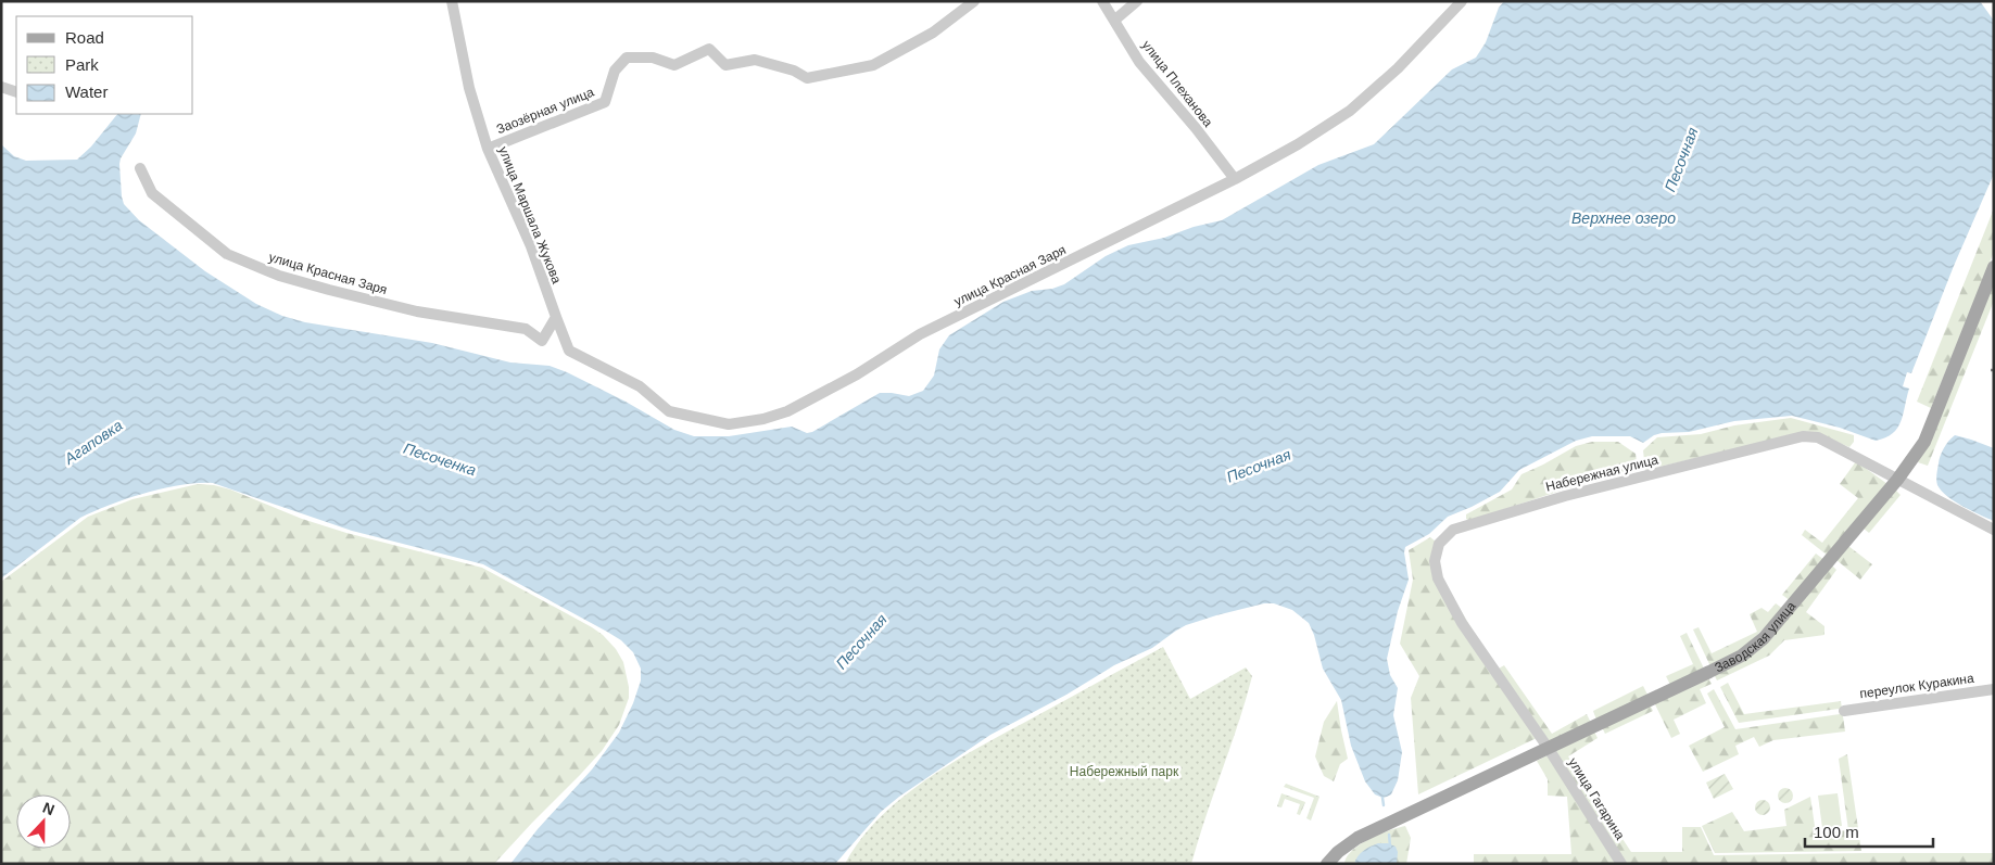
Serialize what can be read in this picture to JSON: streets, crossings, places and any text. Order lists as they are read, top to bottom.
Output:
{
  "streets": {
    "main road": ["Заводская улица"],
    "street": [
      "улица Плеханова",
      "Заозёрная улица",
      "улица Маршала Жукова",
      "улица Красная Заря",
      "Набережная улица",
      "переулок Куракина",
      "улица Гагарина"
    ]
  },
  "crossings": [
    ["улица Плеханова", "улица Красная Заря"],
    ["Заозёрная улица", "улица Маршала Жукова"],
    ["улица Маршала Жукова", "улица Красная Заря"],
    ["Набережная улица", "Заводская улица"],
    ["Набережная улица", "улица Гагарина"],
    ["Заводская улица", "улица Гагарина"]
  ],
  "water": [
    "Песочная",
    "Верхнее озеро",
    "Агаповка",
    "Песоченка"
  ],
  "parks": ["Набережный парк"],
  "legend": ["Road", "Park", "Water"],
  "scale_bar": "100 m",
  "north": "top"
}
